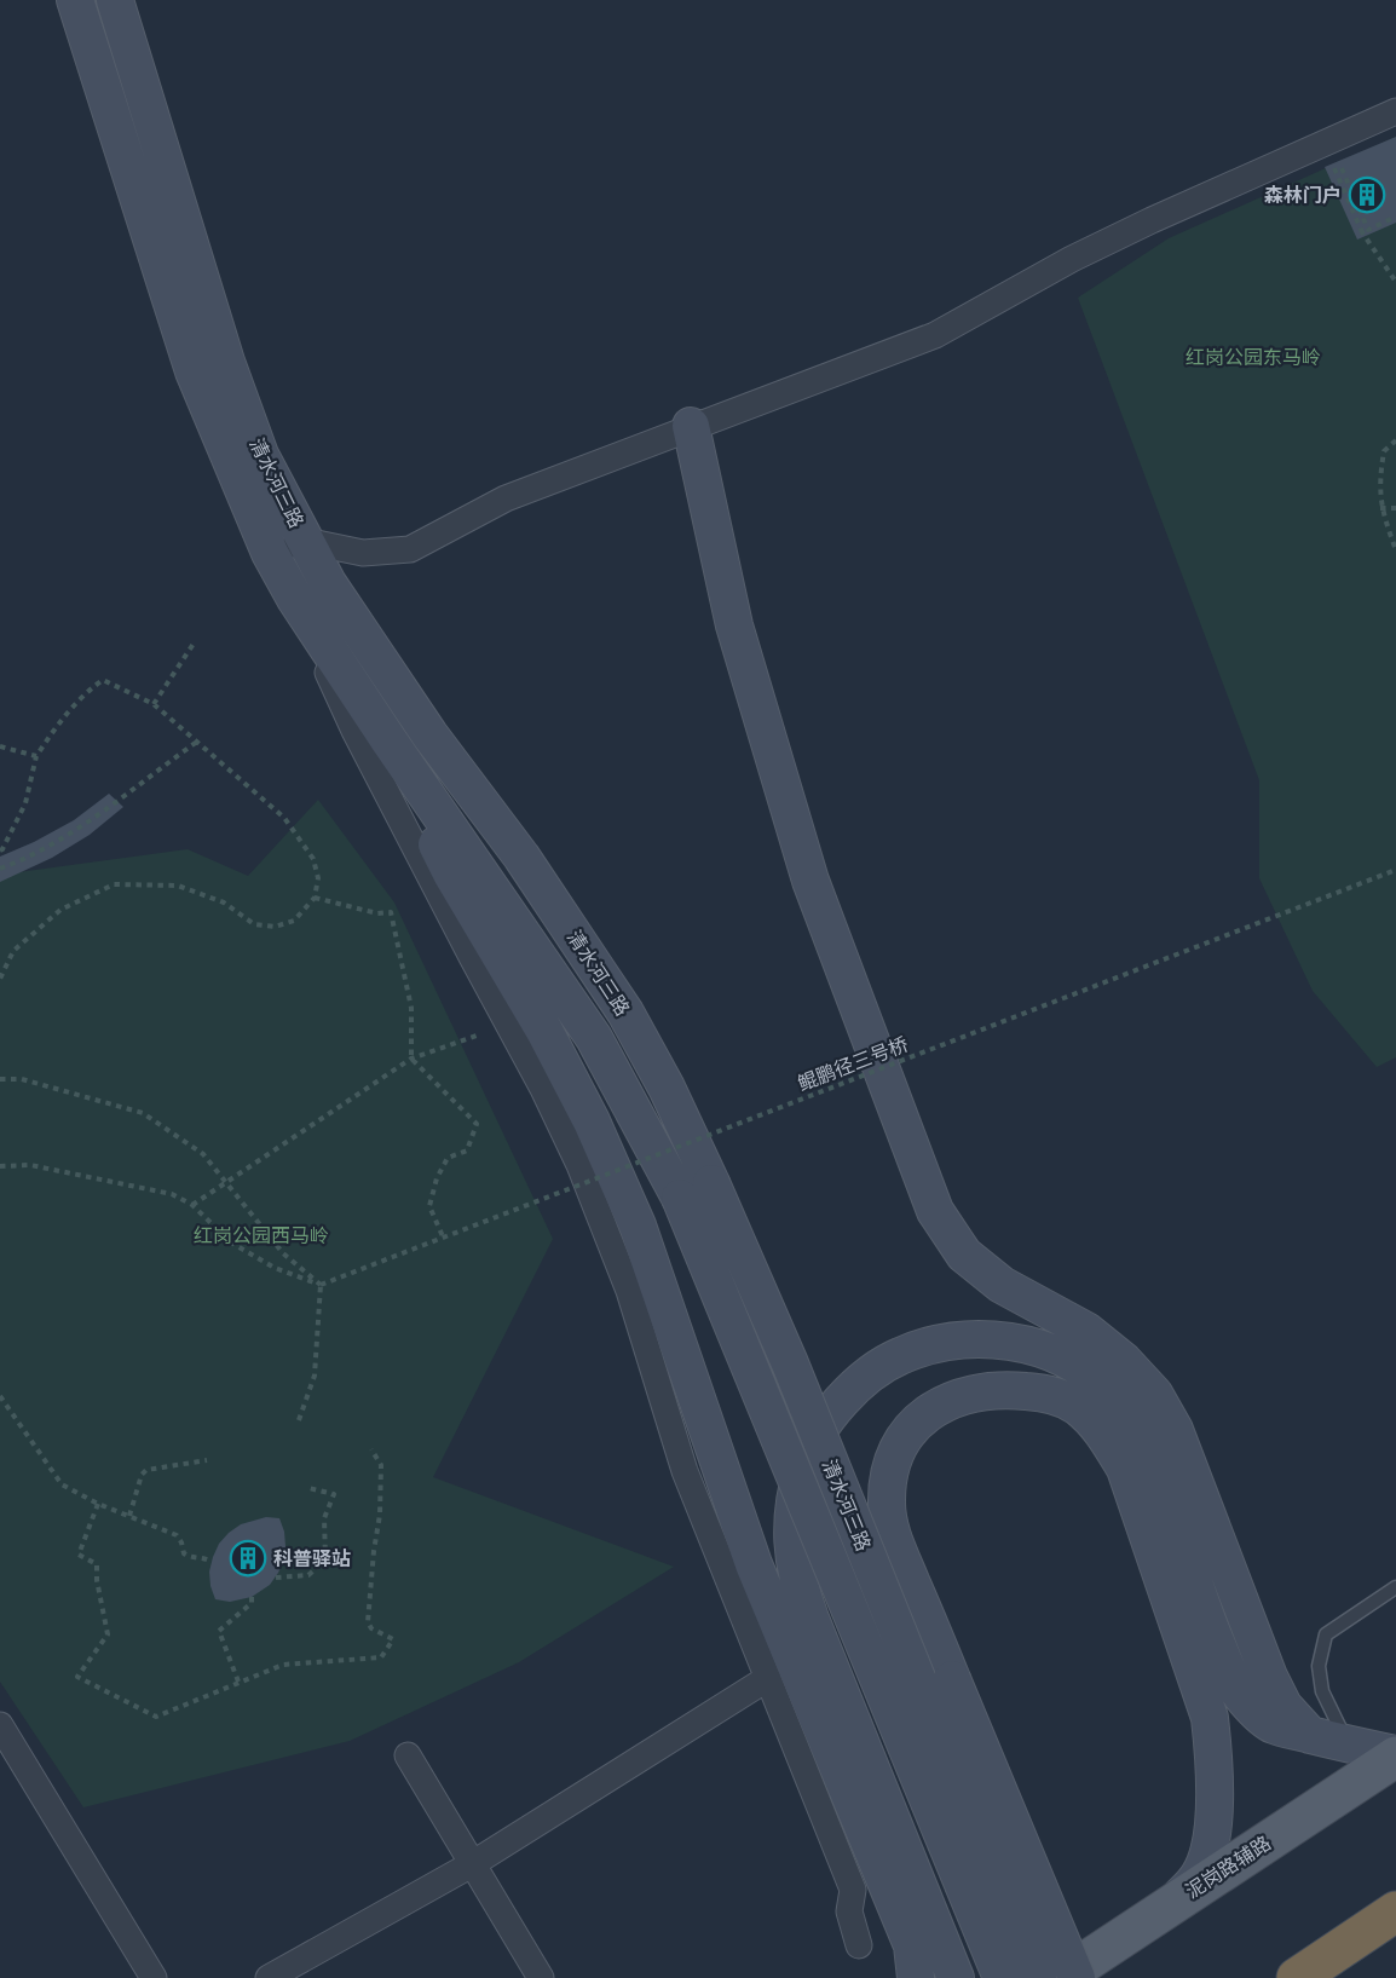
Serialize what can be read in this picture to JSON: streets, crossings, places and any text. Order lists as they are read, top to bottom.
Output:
{
  "streets": {
    "main road": ["泥岗路辅路"],
    "street": ["清水河三路"],
    "path": ["鲲鹏径三号桥"]
  },
  "parks": ["红岗公园东马岭", "红岗公园西马岭"],
  "places": {
    "building": ["森林门户", "科普驿站"]
  }
}
